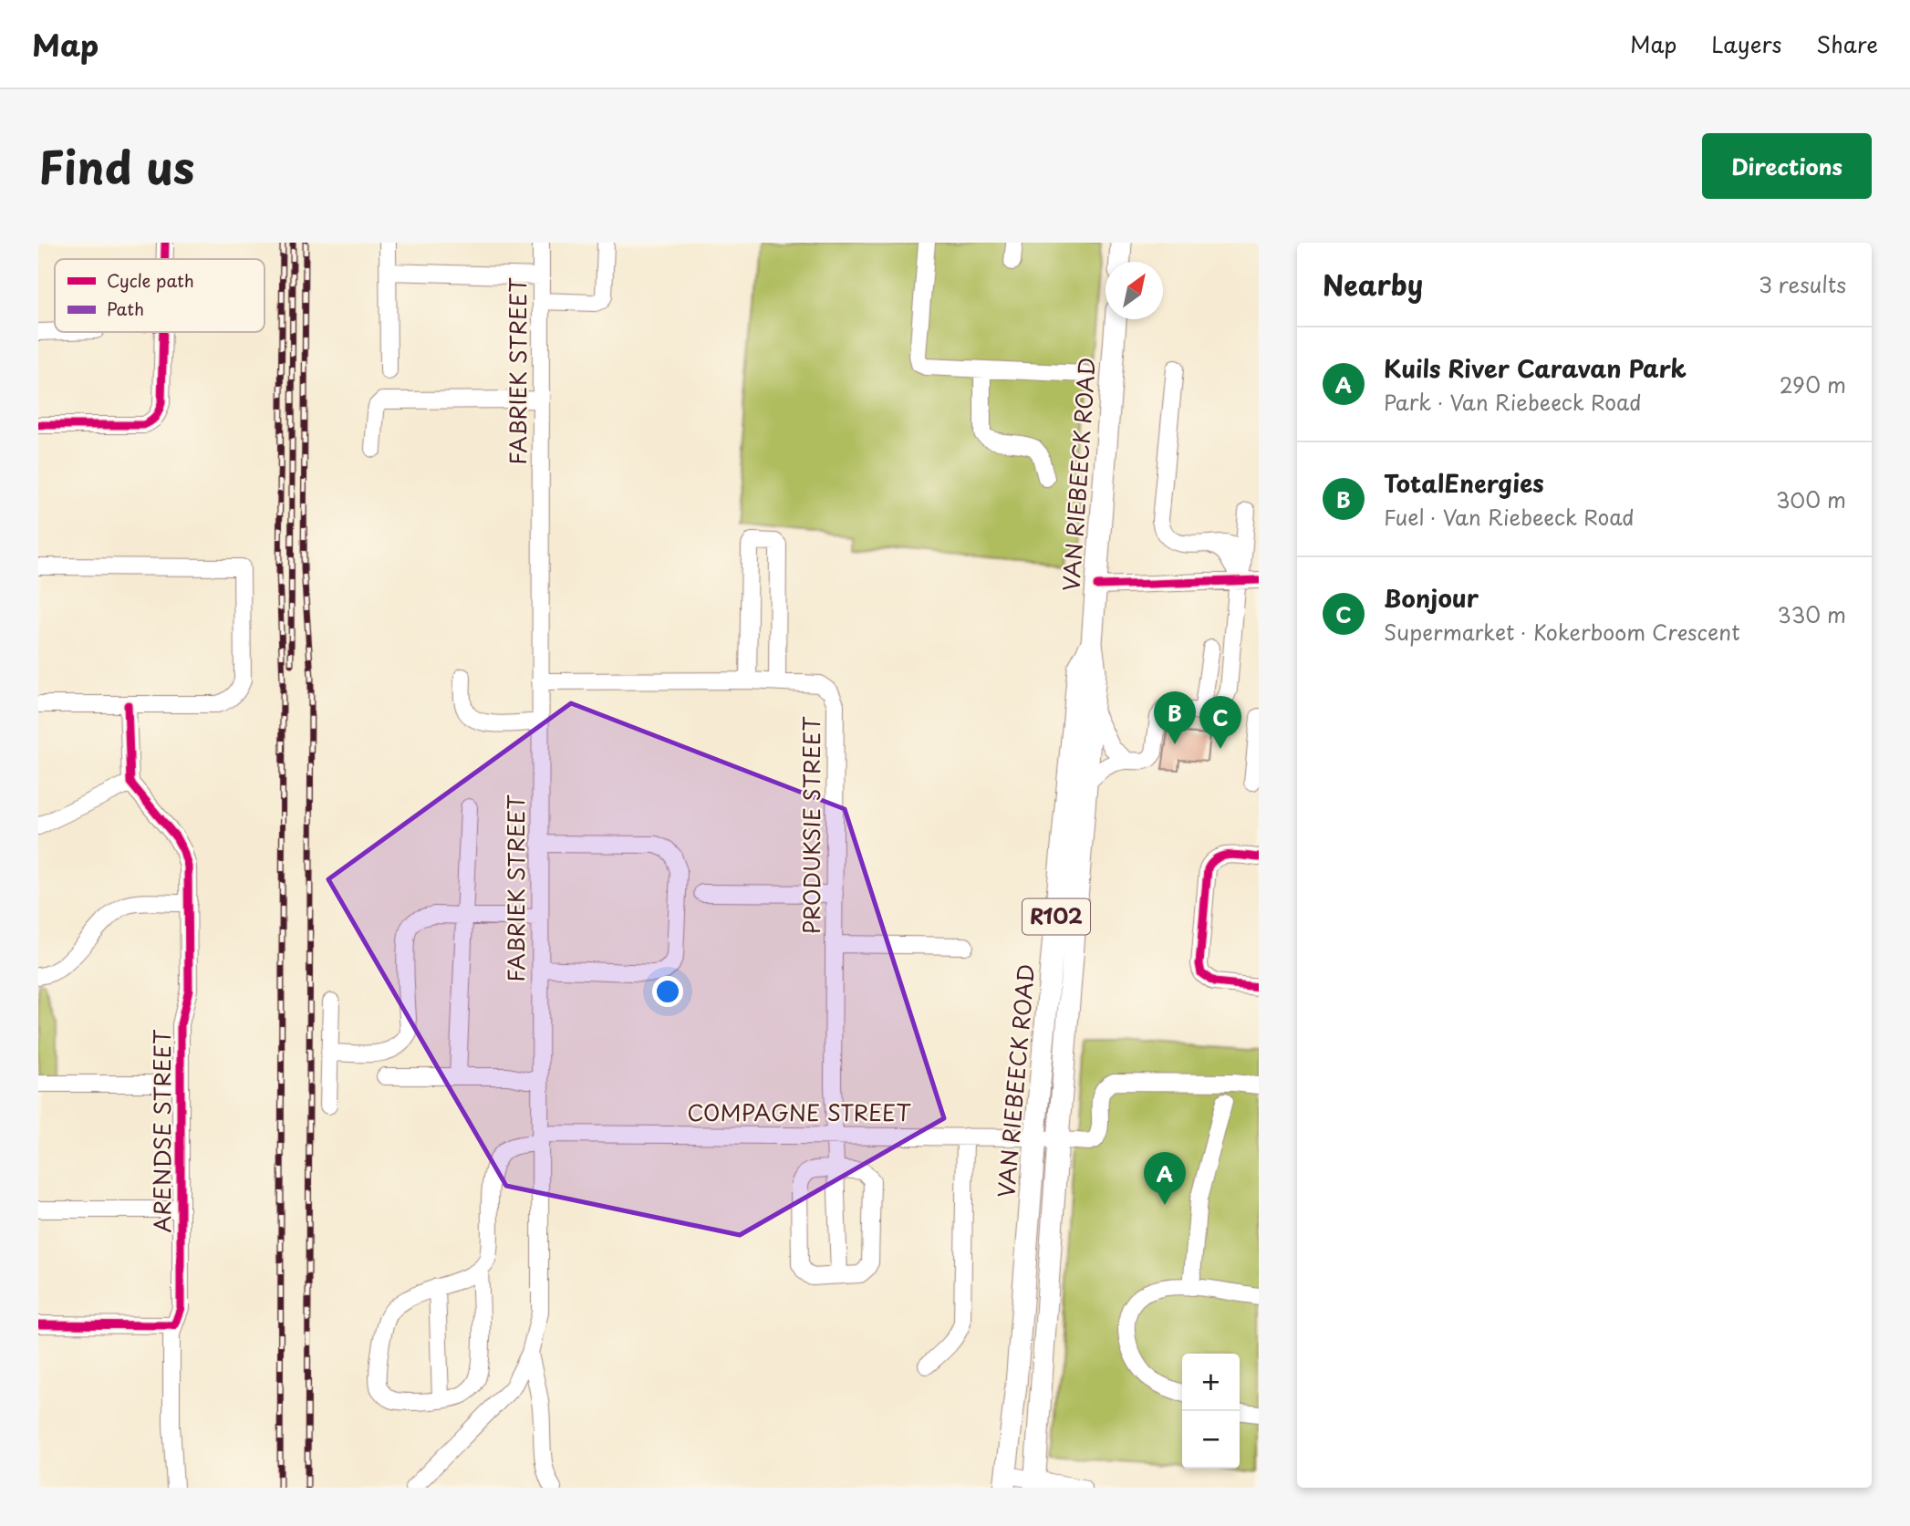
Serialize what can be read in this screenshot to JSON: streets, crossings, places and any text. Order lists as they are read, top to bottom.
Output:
{
  "streets": {
    "main road": ["VAN RIEBEECK ROAD", "R102"],
    "street": [
      "FABRIEK STREET",
      "PRODUKSIE STREET",
      "COMPAGNE STREET",
      "ARENDSE STREET"
    ]
  },
  "crossings": [
    ["FABRIEK STREET", "PRODUKSIE STREET"],
    ["FABRIEK STREET", "COMPAGNE STREET"],
    ["VAN RIEBEECK ROAD", "COMPAGNE STREET"],
    ["PRODUKSIE STREET", "COMPAGNE STREET"]
  ],
  "legend": ["Cycle path", "Path"],
  "north": "top right",
  "page": {
    "header": "Map",
    "nav": ["Map", "Layers", "Share"],
    "title": "Find us",
    "buttons": "Directions",
    "heading": ["Nearby", "3 results"],
    "list": [
      {
        "mark": "A",
        "name": "Kuils River Caravan Park",
        "note": "Park · Van Riebeeck Road",
        "value": "290 m"
      },
      {
        "mark": "B",
        "name": "TotalEnergies",
        "note": "Fuel · Van Riebeeck Road",
        "value": "300 m"
      },
      {
        "mark": "C",
        "name": "Bonjour",
        "note": "Supermarket · Kokerboom Crescent",
        "value": "330 m"
      }
    ],
    "pins": ["B", "C", "A"],
    "map_buttons": ["+", "−"]
  }
}
